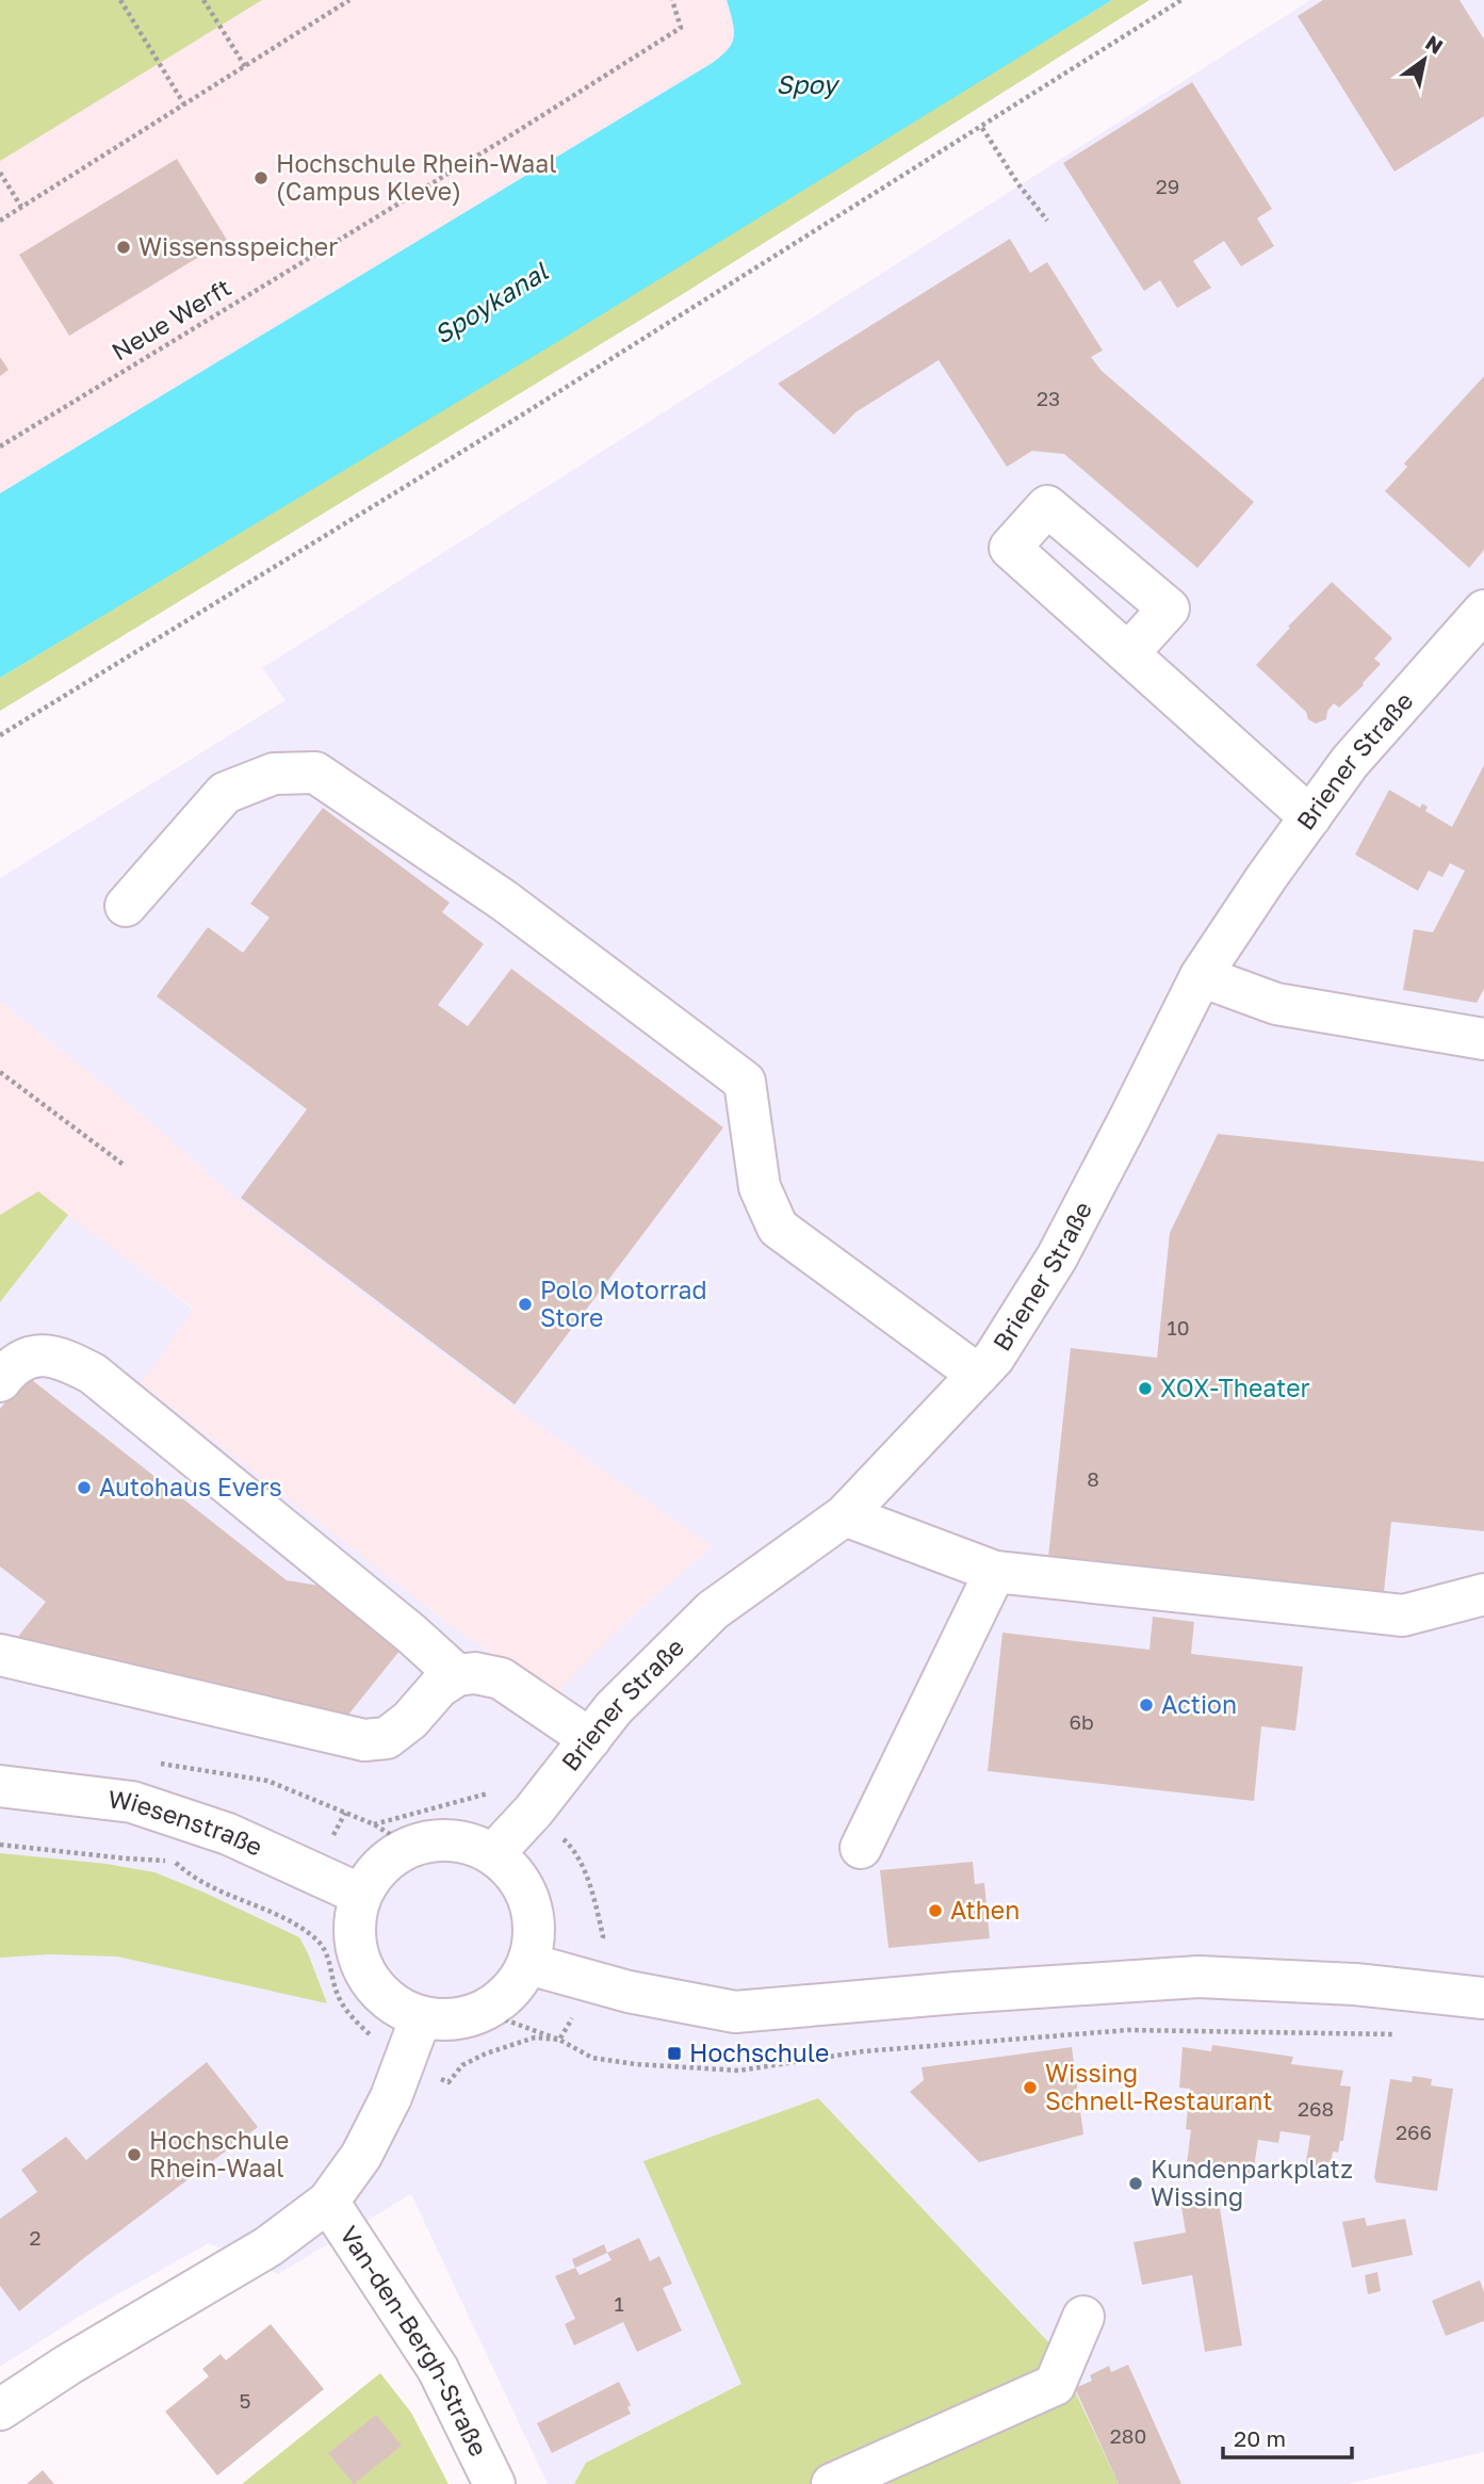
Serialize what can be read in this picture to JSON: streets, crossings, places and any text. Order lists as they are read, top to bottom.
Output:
{
  "streets": {
    "street": ["Briener Straße", "Wiesenstraße", "Van-den-Bergh-Straße"],
    "path": ["Neue Werft"]
  },
  "crossings": [
    ["Briener Straße", "Wiesenstraße"]
  ],
  "water": ["Spoy", "Spoykanal"],
  "places": {
    "other": [
      "Hochschule Rhein-Waal (Campus Kleve)",
      "Wissensspeicher",
      "Polo Motorrad Store",
      "XOX-Theater",
      "Autohaus Evers",
      "Action",
      "Athen",
      "Wissing Schnell-Restaurant",
      "Hochschule Rhein-Waal",
      "Kundenparkplatz Wissing"
    ],
    "transit": ["Hochschule"]
  },
  "house_numbers": [
    "29",
    "23",
    "10",
    "8",
    "6b",
    "268",
    "266",
    "2",
    "1",
    "5",
    "280"
  ],
  "scale_bar": "20 m",
  "north": "top right"
}
